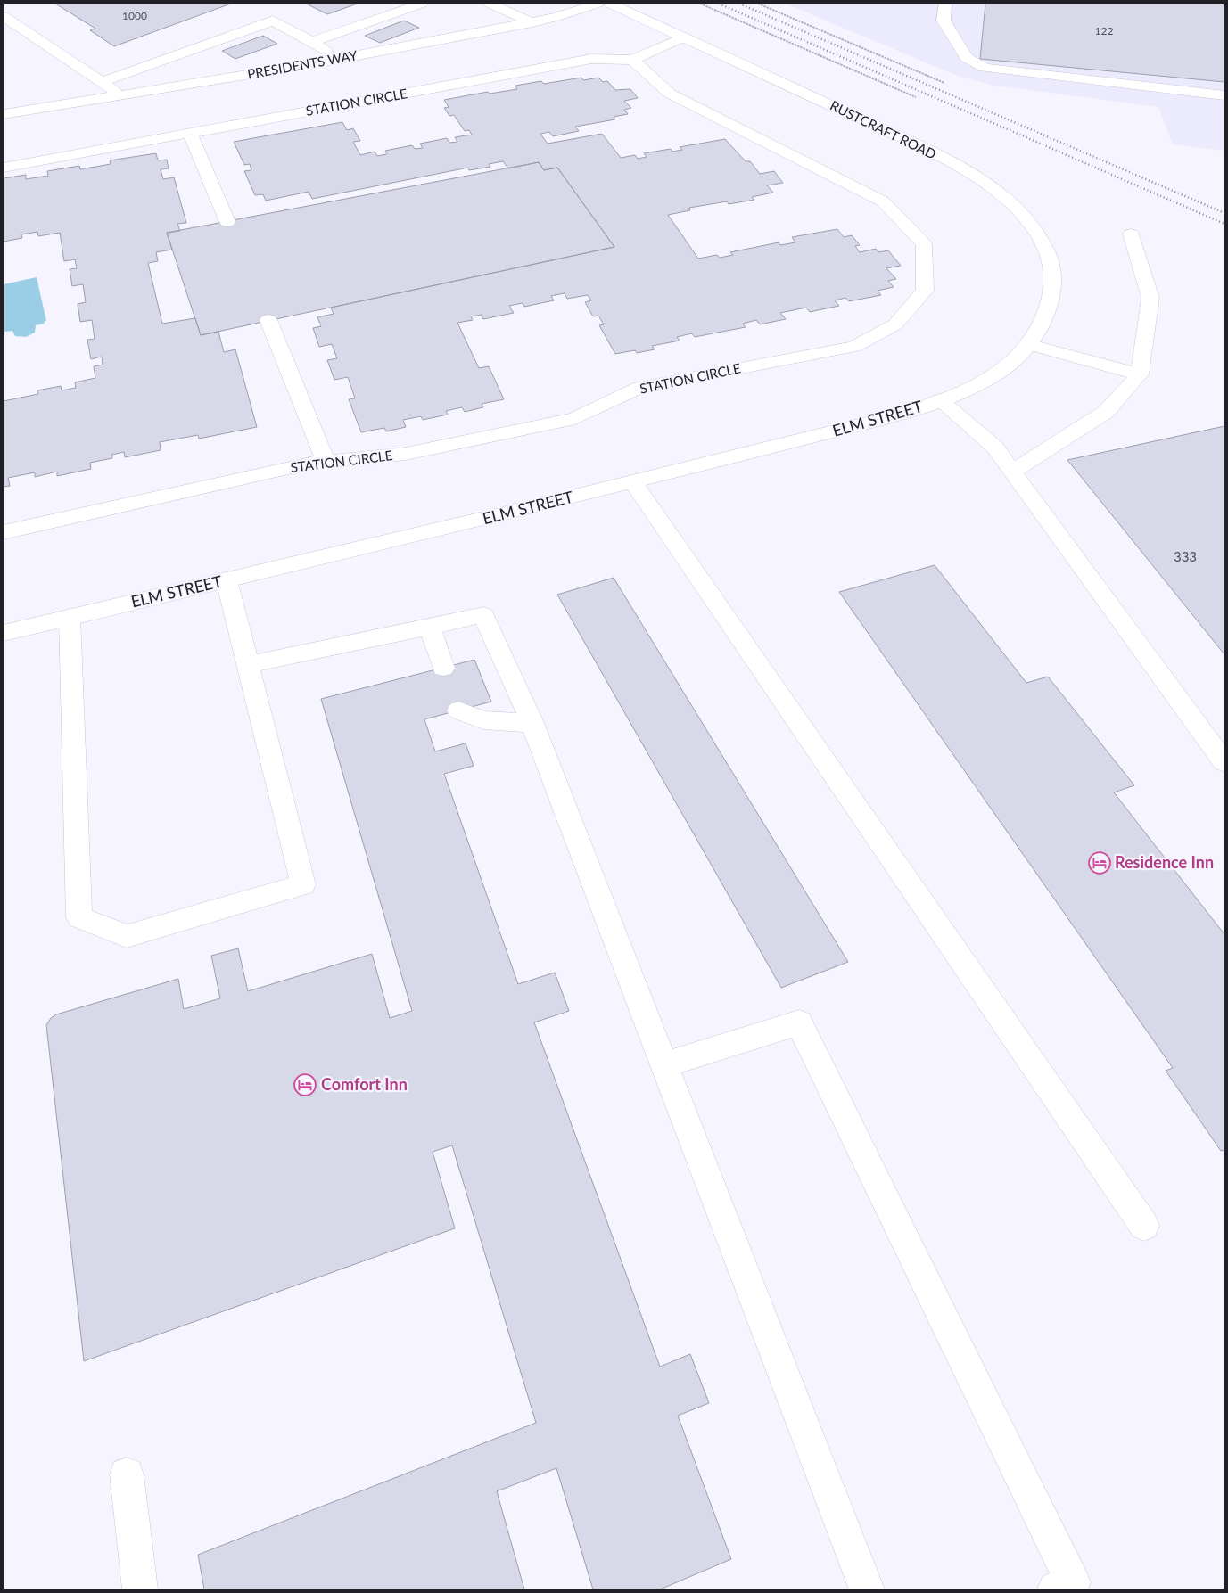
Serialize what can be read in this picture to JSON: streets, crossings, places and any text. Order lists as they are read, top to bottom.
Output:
{
  "streets": {
    "main road": [
      "PRESIDENTS WAY",
      "STATION CIRCLE",
      "RUSTCRAFT ROAD",
      "ELM STREET"
    ]
  },
  "crossings": [
    ["STATION CIRCLE", "RUSTCRAFT ROAD"],
    ["RUSTCRAFT ROAD", "ELM STREET"]
  ],
  "places": {
    "hotel": ["Residence Inn", "Comfort Inn"]
  },
  "house_numbers": ["1000", "122", "333"]
}
